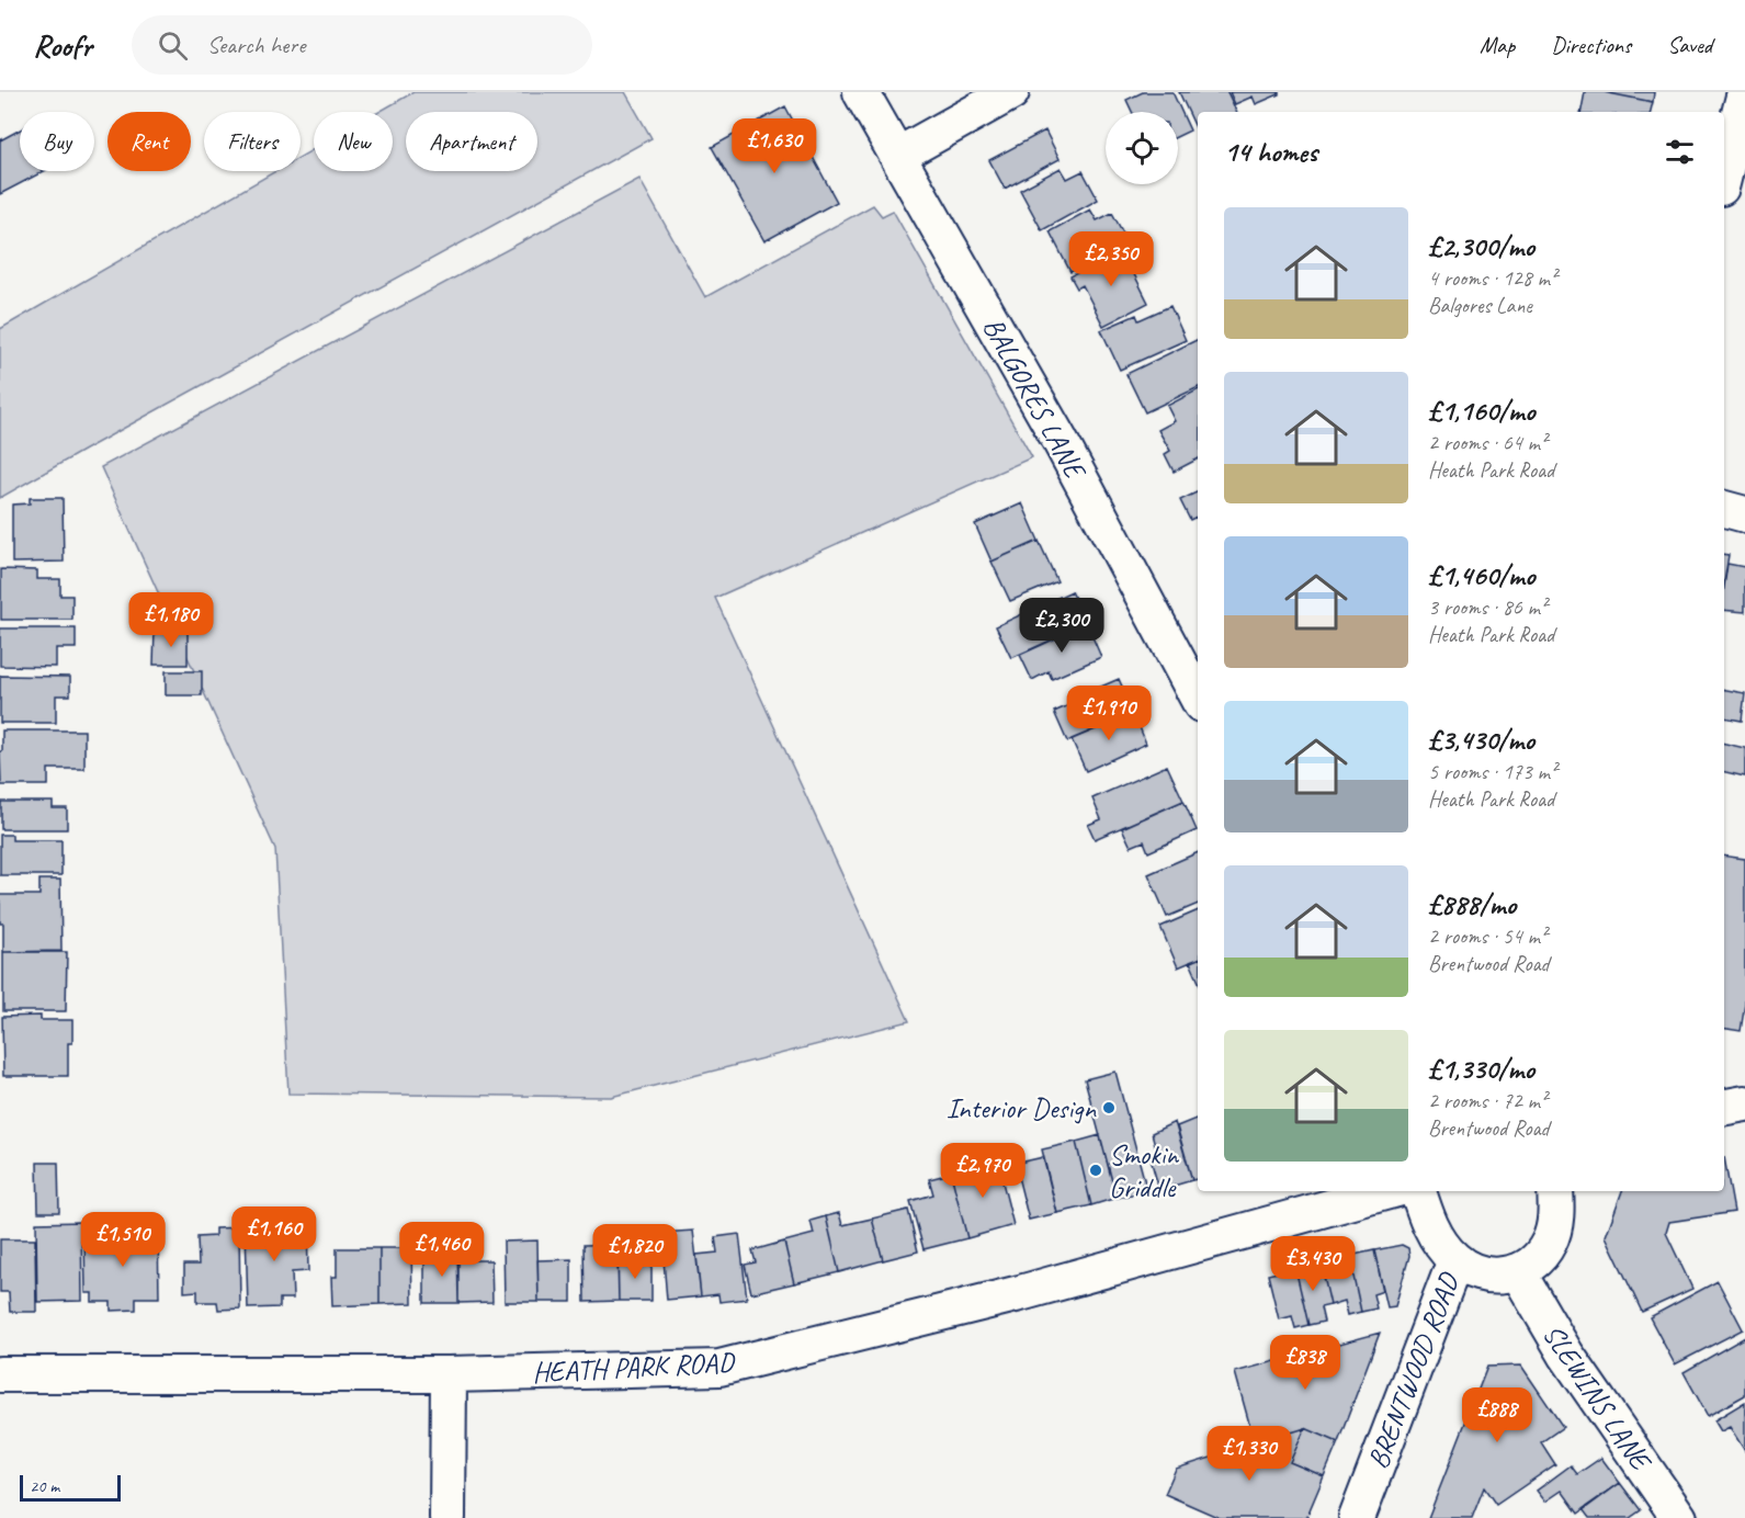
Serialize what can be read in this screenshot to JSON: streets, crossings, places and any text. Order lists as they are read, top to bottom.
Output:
{
  "streets": {
    "street": [
      "BALGORES LANE",
      "HEATH PARK ROAD",
      "BRENTWOOD ROAD",
      "SLEWINS LANE"
    ]
  },
  "places": ["Interior Design", "Smokin Griddle"],
  "scale_bar": "20 m",
  "page": {
    "header": "Roofr",
    "search": "Search here",
    "nav": ["Map", "Directions", "Saved"],
    "chip": [
      "Buy",
      "Rent",
      "Filters",
      "New",
      "Apartment"
    ],
    "heading": "14 homes",
    "price": [
      "£1,630",
      "£2,350",
      "£1,180",
      "£2,300",
      "£1,910",
      "£2,970",
      "£1,160",
      "£1,510",
      "£1,460",
      "£1,820",
      "£3,430",
      "£838",
      "£888",
      "£1,330"
    ],
    "list": [
      {
        "name": "£2,300/mo",
        "note": "4 rooms · 128 m² · Balgores Lane"
      },
      {
        "name": "£1,160/mo",
        "note": "2 rooms · 64 m² · Heath Park Road"
      },
      {
        "name": "£1,460/mo",
        "note": "3 rooms · 86 m² · Heath Park Road"
      },
      {
        "name": "£3,430/mo",
        "note": "5 rooms · 173 m² · Heath Park Road"
      },
      {
        "name": "£888/mo",
        "note": "2 rooms · 54 m² · Brentwood Road"
      },
      {
        "name": "£1,330/mo",
        "note": "2 rooms · 72 m² · Brentwood Road"
      }
    ],
    "scale": "20 m"
  }
}
